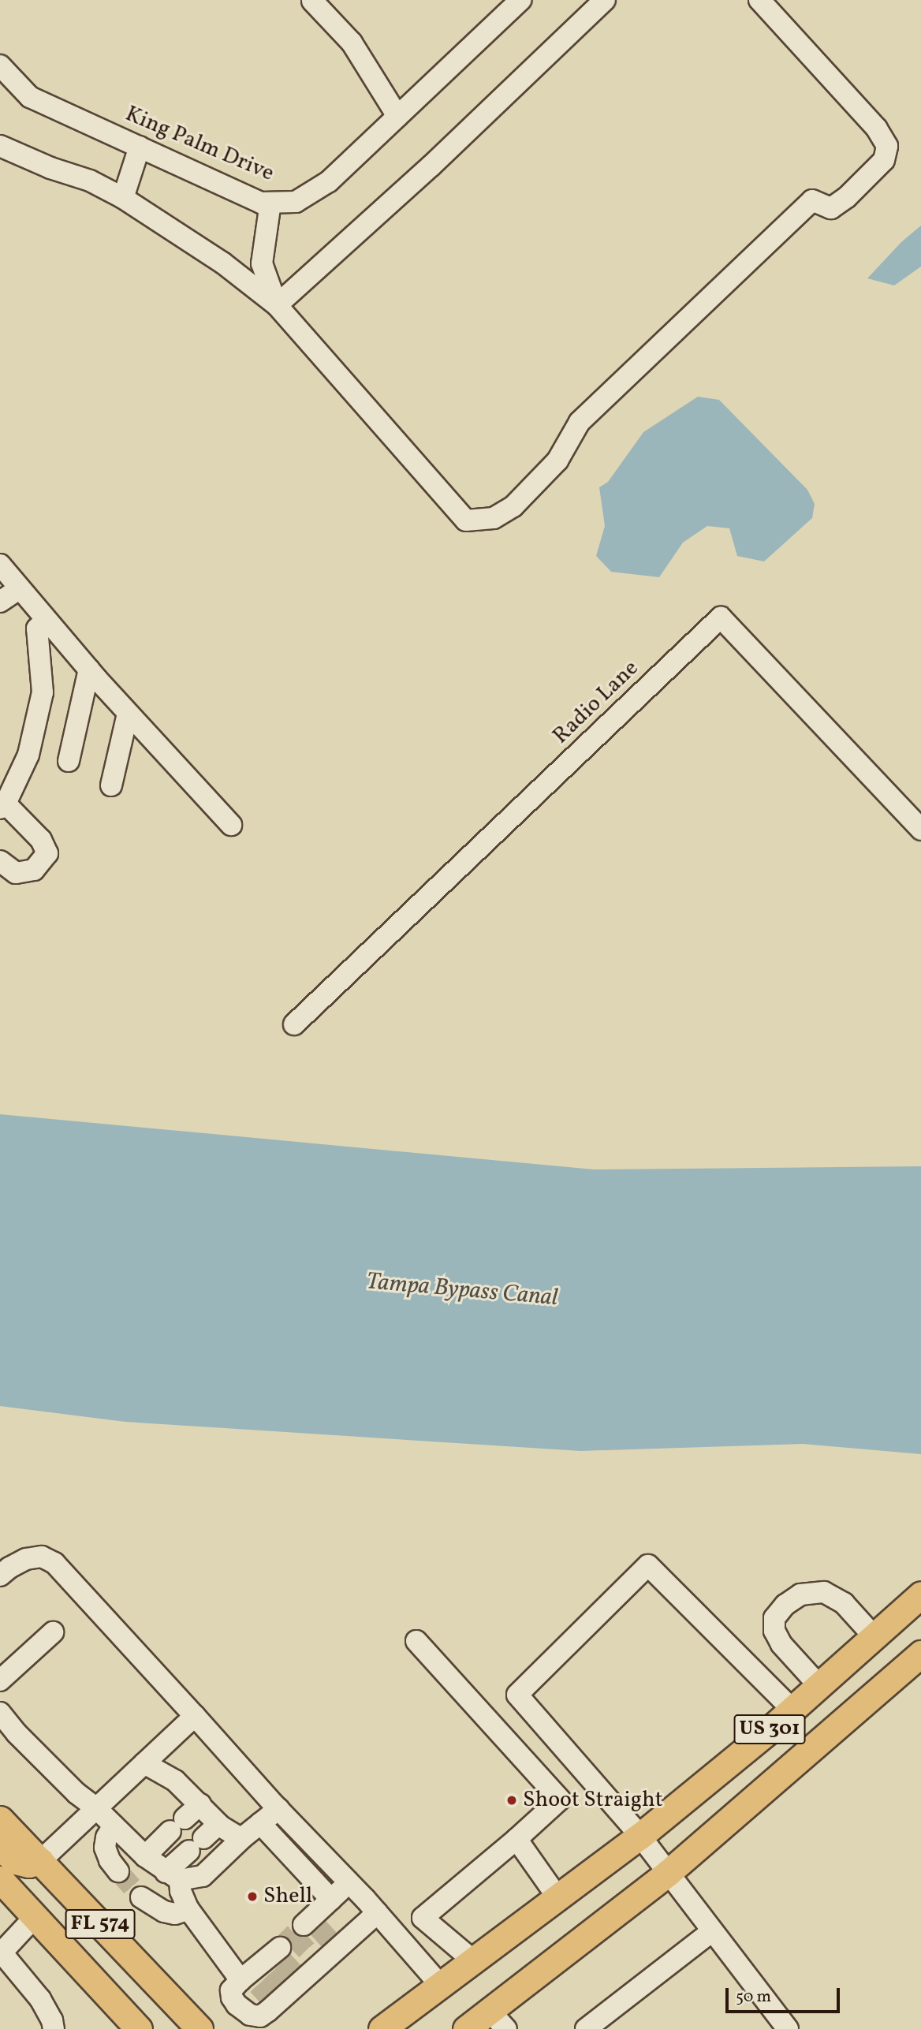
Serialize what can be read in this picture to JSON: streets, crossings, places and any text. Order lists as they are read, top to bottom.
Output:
{
  "streets": {
    "main road": ["US 301", "FL 574"],
    "street": ["King Palm Drive", "Radio Lane"]
  },
  "water": ["Tampa Bypass Canal"],
  "places": ["Shoot Straight", "Shell"],
  "scale_bar": "50 m"
}
